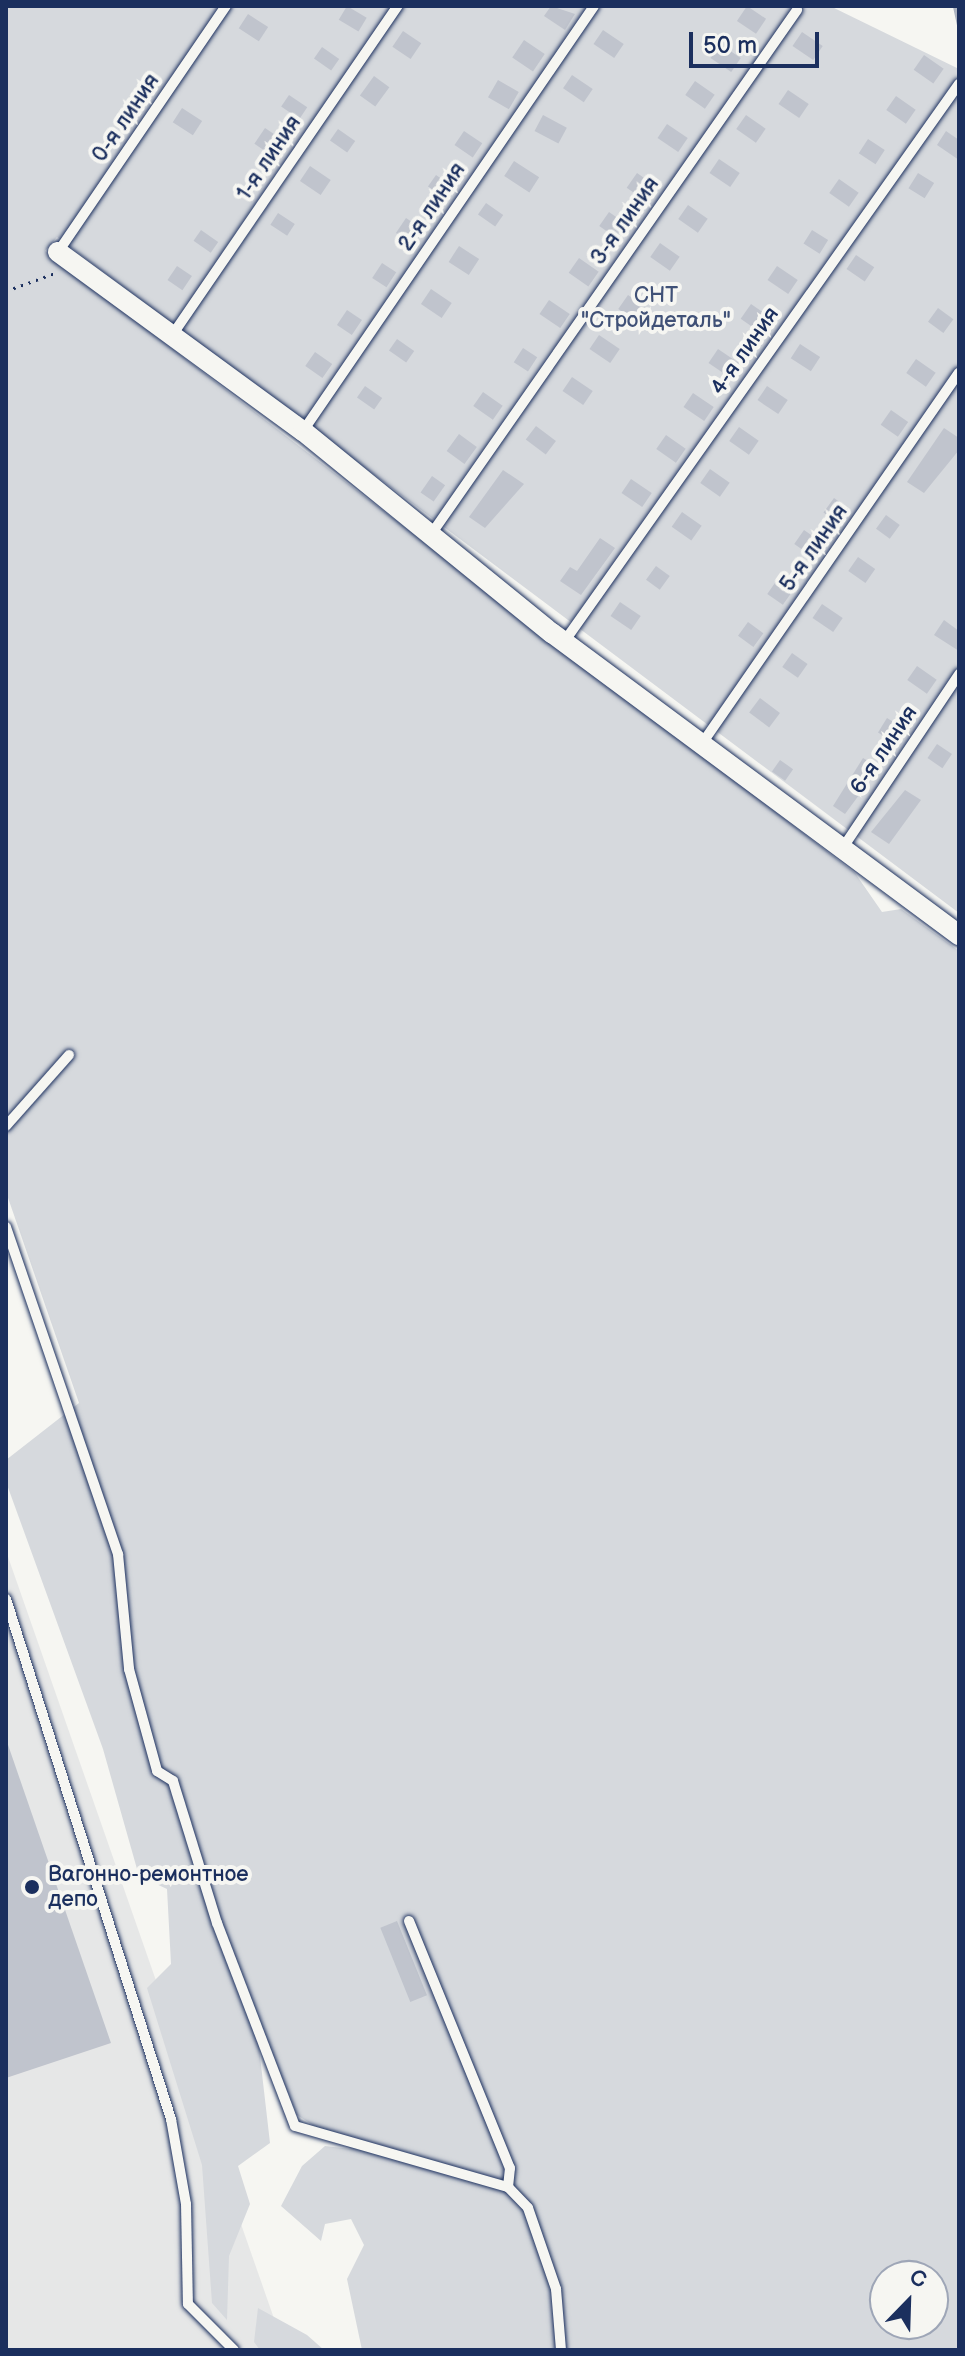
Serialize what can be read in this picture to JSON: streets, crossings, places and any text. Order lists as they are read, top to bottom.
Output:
{
  "streets": {
    "lane": [
      "0-я линия",
      "1-я линия",
      "2-я линия",
      "3-я линия",
      "4-я линия",
      "5-я линия",
      "6-я линия"
    ]
  },
  "parks": ["СНТ \"Стройдеталь\""],
  "places": ["Вагонно-ремонтное депо"],
  "scale_bar": "50 m",
  "north": "top right"
}
